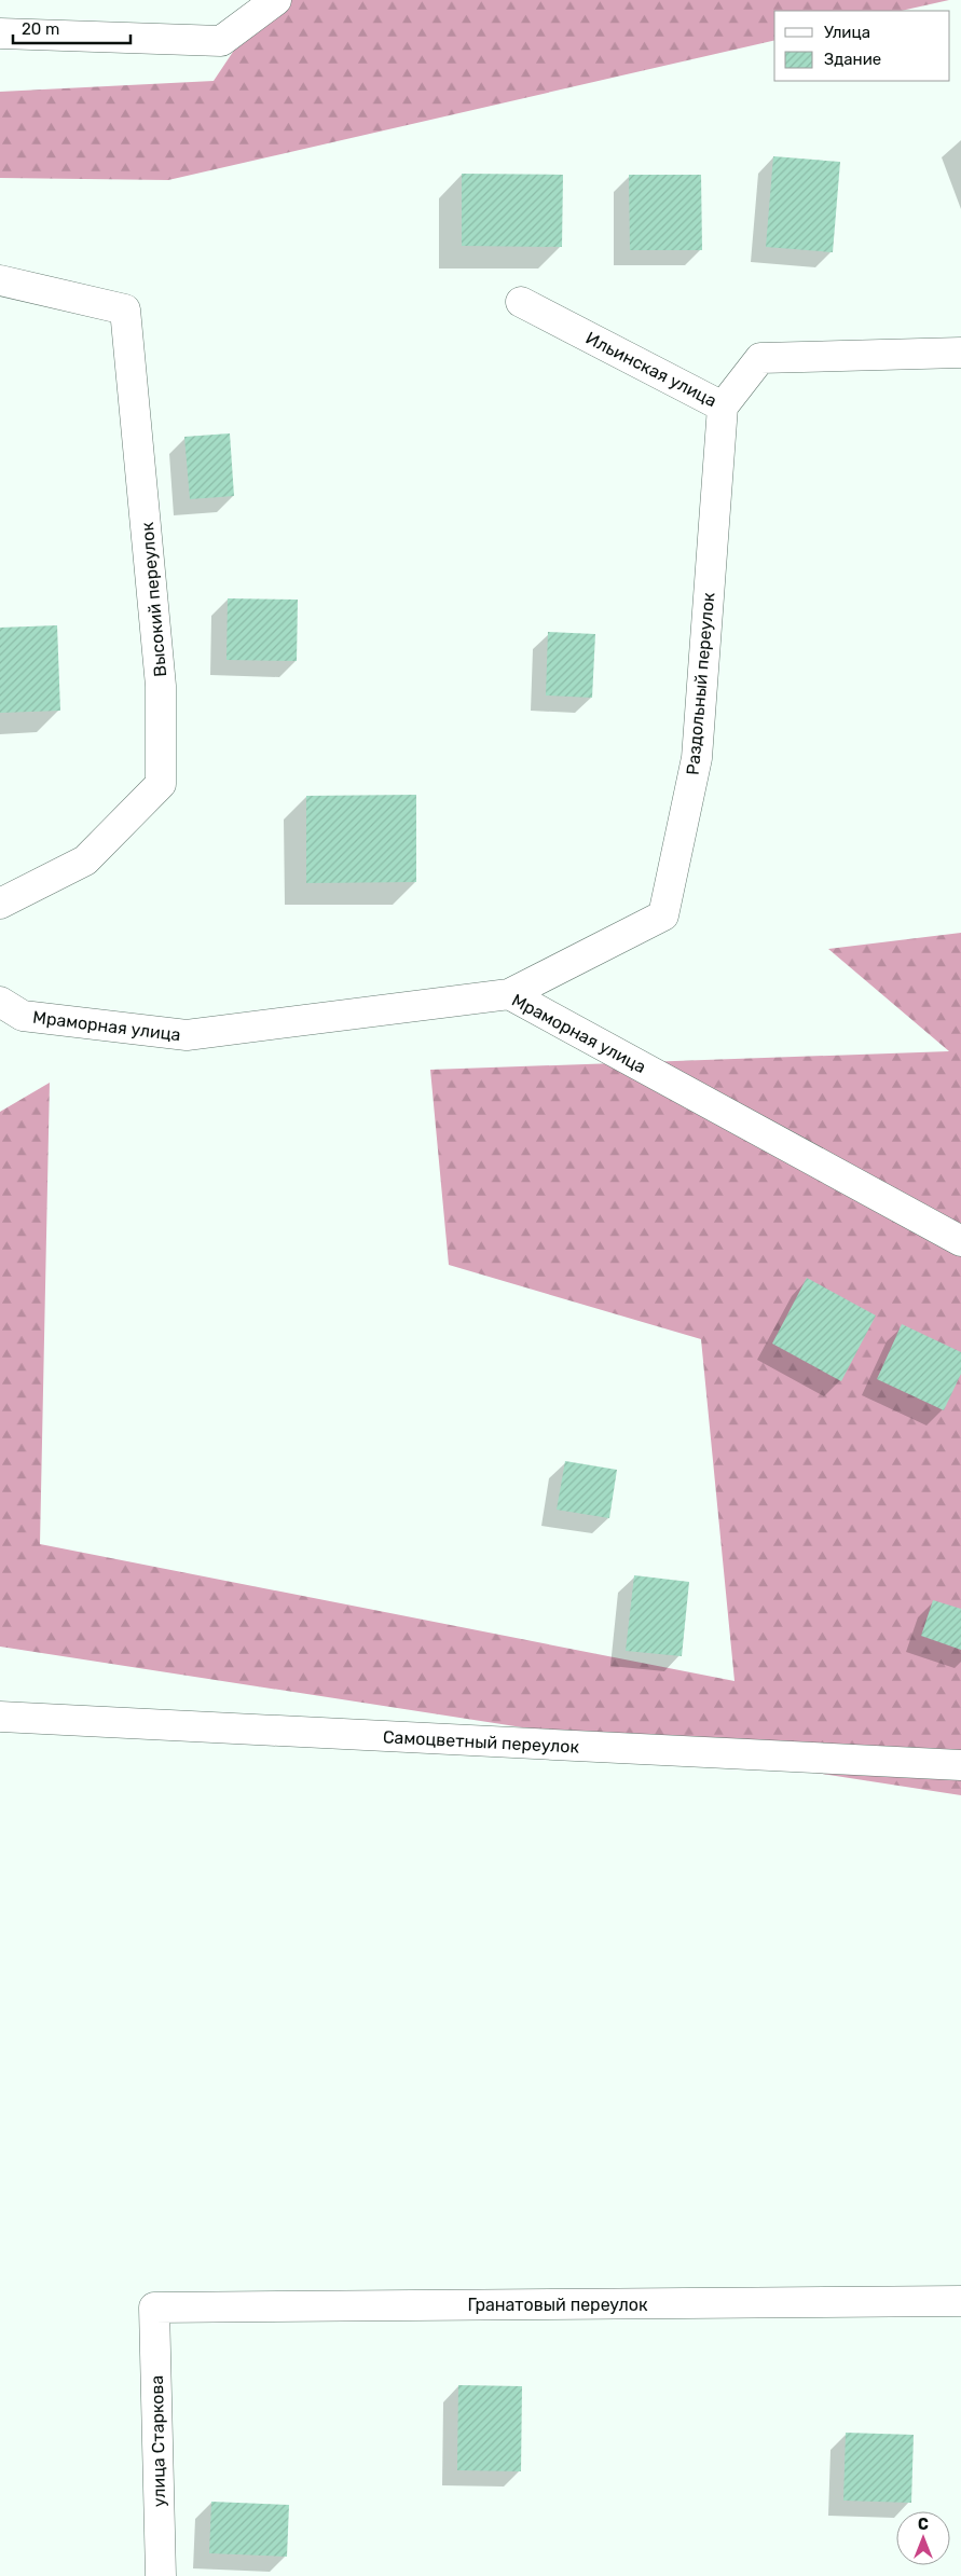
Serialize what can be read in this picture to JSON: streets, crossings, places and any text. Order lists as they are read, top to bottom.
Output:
{
  "streets": {
    "street": [
      "Ильинская улица",
      "Высокий переулок",
      "Раздольный переулок",
      "Мраморная улица",
      "Самоцветный переулок",
      "Гранатовый переулок",
      "улица Старкова"
    ]
  },
  "crossings": [
    ["Ильинская улица", "Раздольный переулок"],
    ["Раздольный переулок", "Мраморная улица"],
    ["Гранатовый переулок", "улица Старкова"]
  ],
  "legend": ["Улица", "Здание"],
  "scale_bar": "20 m",
  "north": "top"
}
